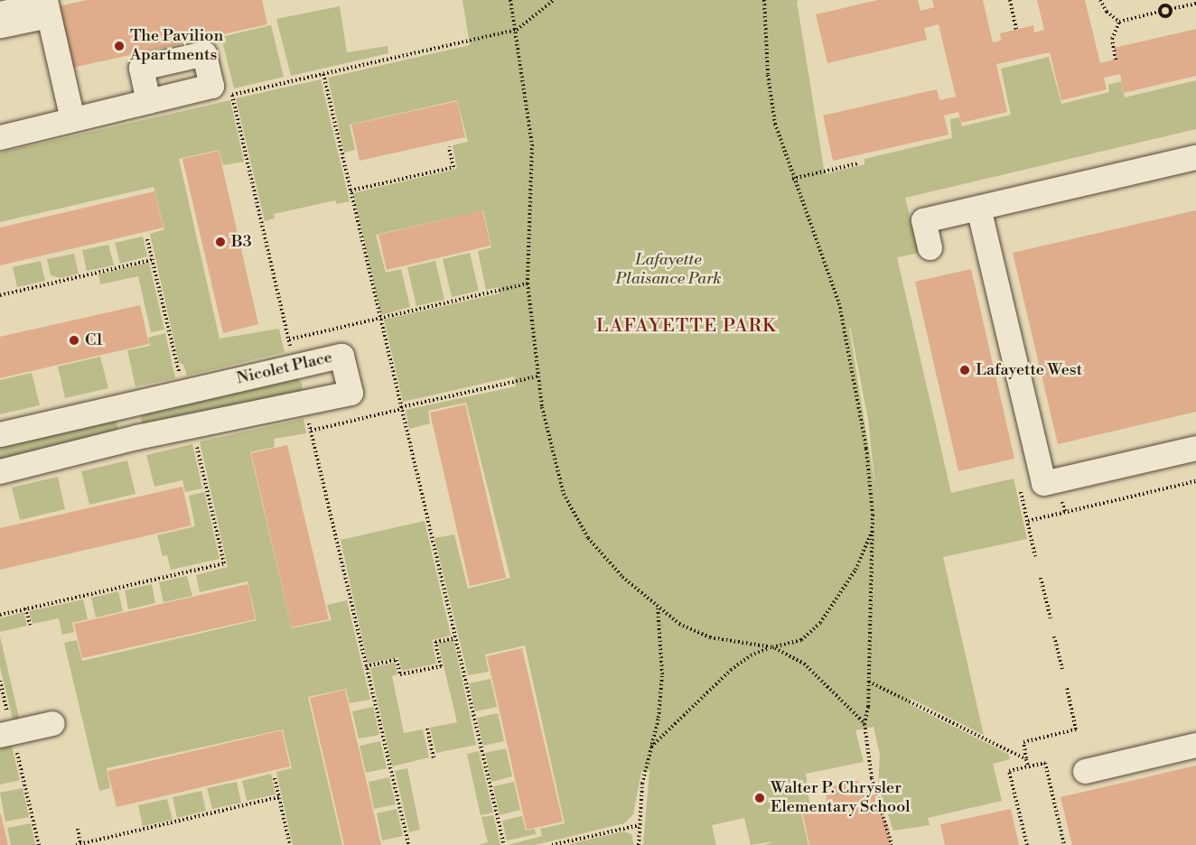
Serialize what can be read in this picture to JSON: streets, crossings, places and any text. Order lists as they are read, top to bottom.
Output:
{
  "streets": {
    "street": ["Nicolet Place"]
  },
  "districts": ["LAFAYETTE PARK"],
  "parks": ["Lafayette Plaisance Park"],
  "places": [
    "The Pavilion Apartments",
    "B3",
    "C1",
    "Lafayette West",
    "Walter P. Chrysler Elementary School"
  ]
}
